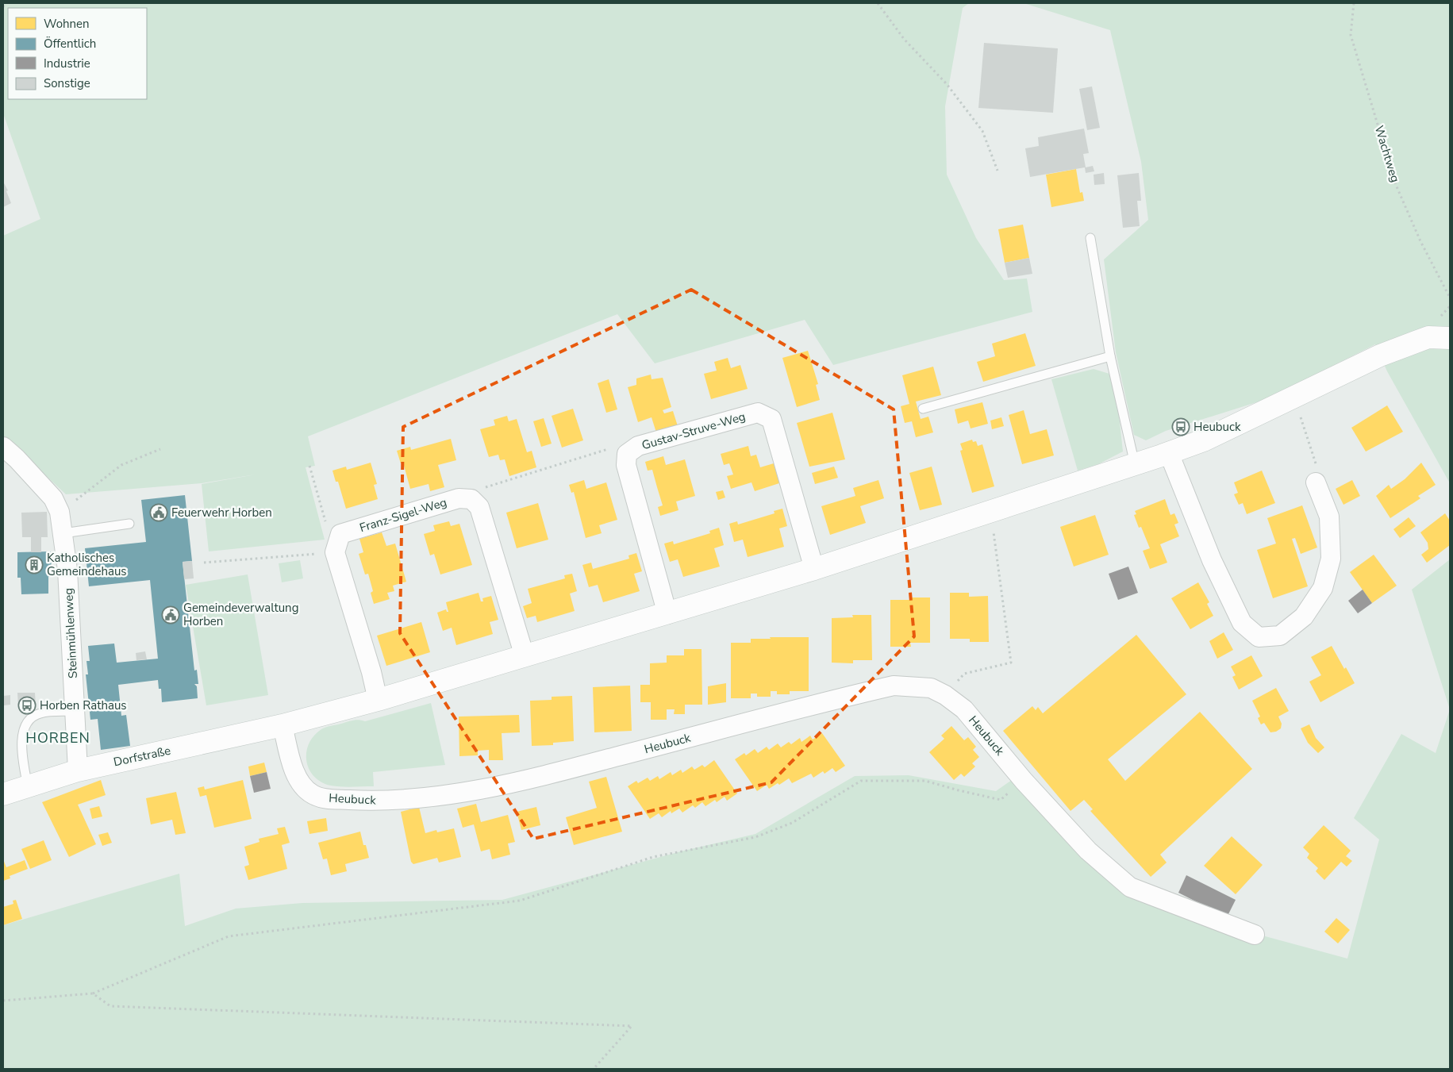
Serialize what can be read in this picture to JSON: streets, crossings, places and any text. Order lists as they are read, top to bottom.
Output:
{
  "streets": {
    "street": [
      "Gustav-Struve-Weg",
      "Franz-Sigel-Weg",
      "Steinmühlenweg",
      "Heubuck",
      "Dorfstraße"
    ],
    "path": ["Wachtweg"]
  },
  "crossings": [
    ["Steinmühlenweg", "Dorfstraße"],
    ["Heubuck", "Dorfstraße"]
  ],
  "districts": ["HORBEN"],
  "places": {
    "bus stop": ["Heubuck", "Horben Rathaus"],
    "public building": ["Feuerwehr Horben", "Gemeindeverwaltung Horben"],
    "building": ["Katholisches Gemeindehaus"]
  },
  "legend": [
    "Wohnen",
    "Öffentlich",
    "Industrie",
    "Sonstige"
  ]
}
